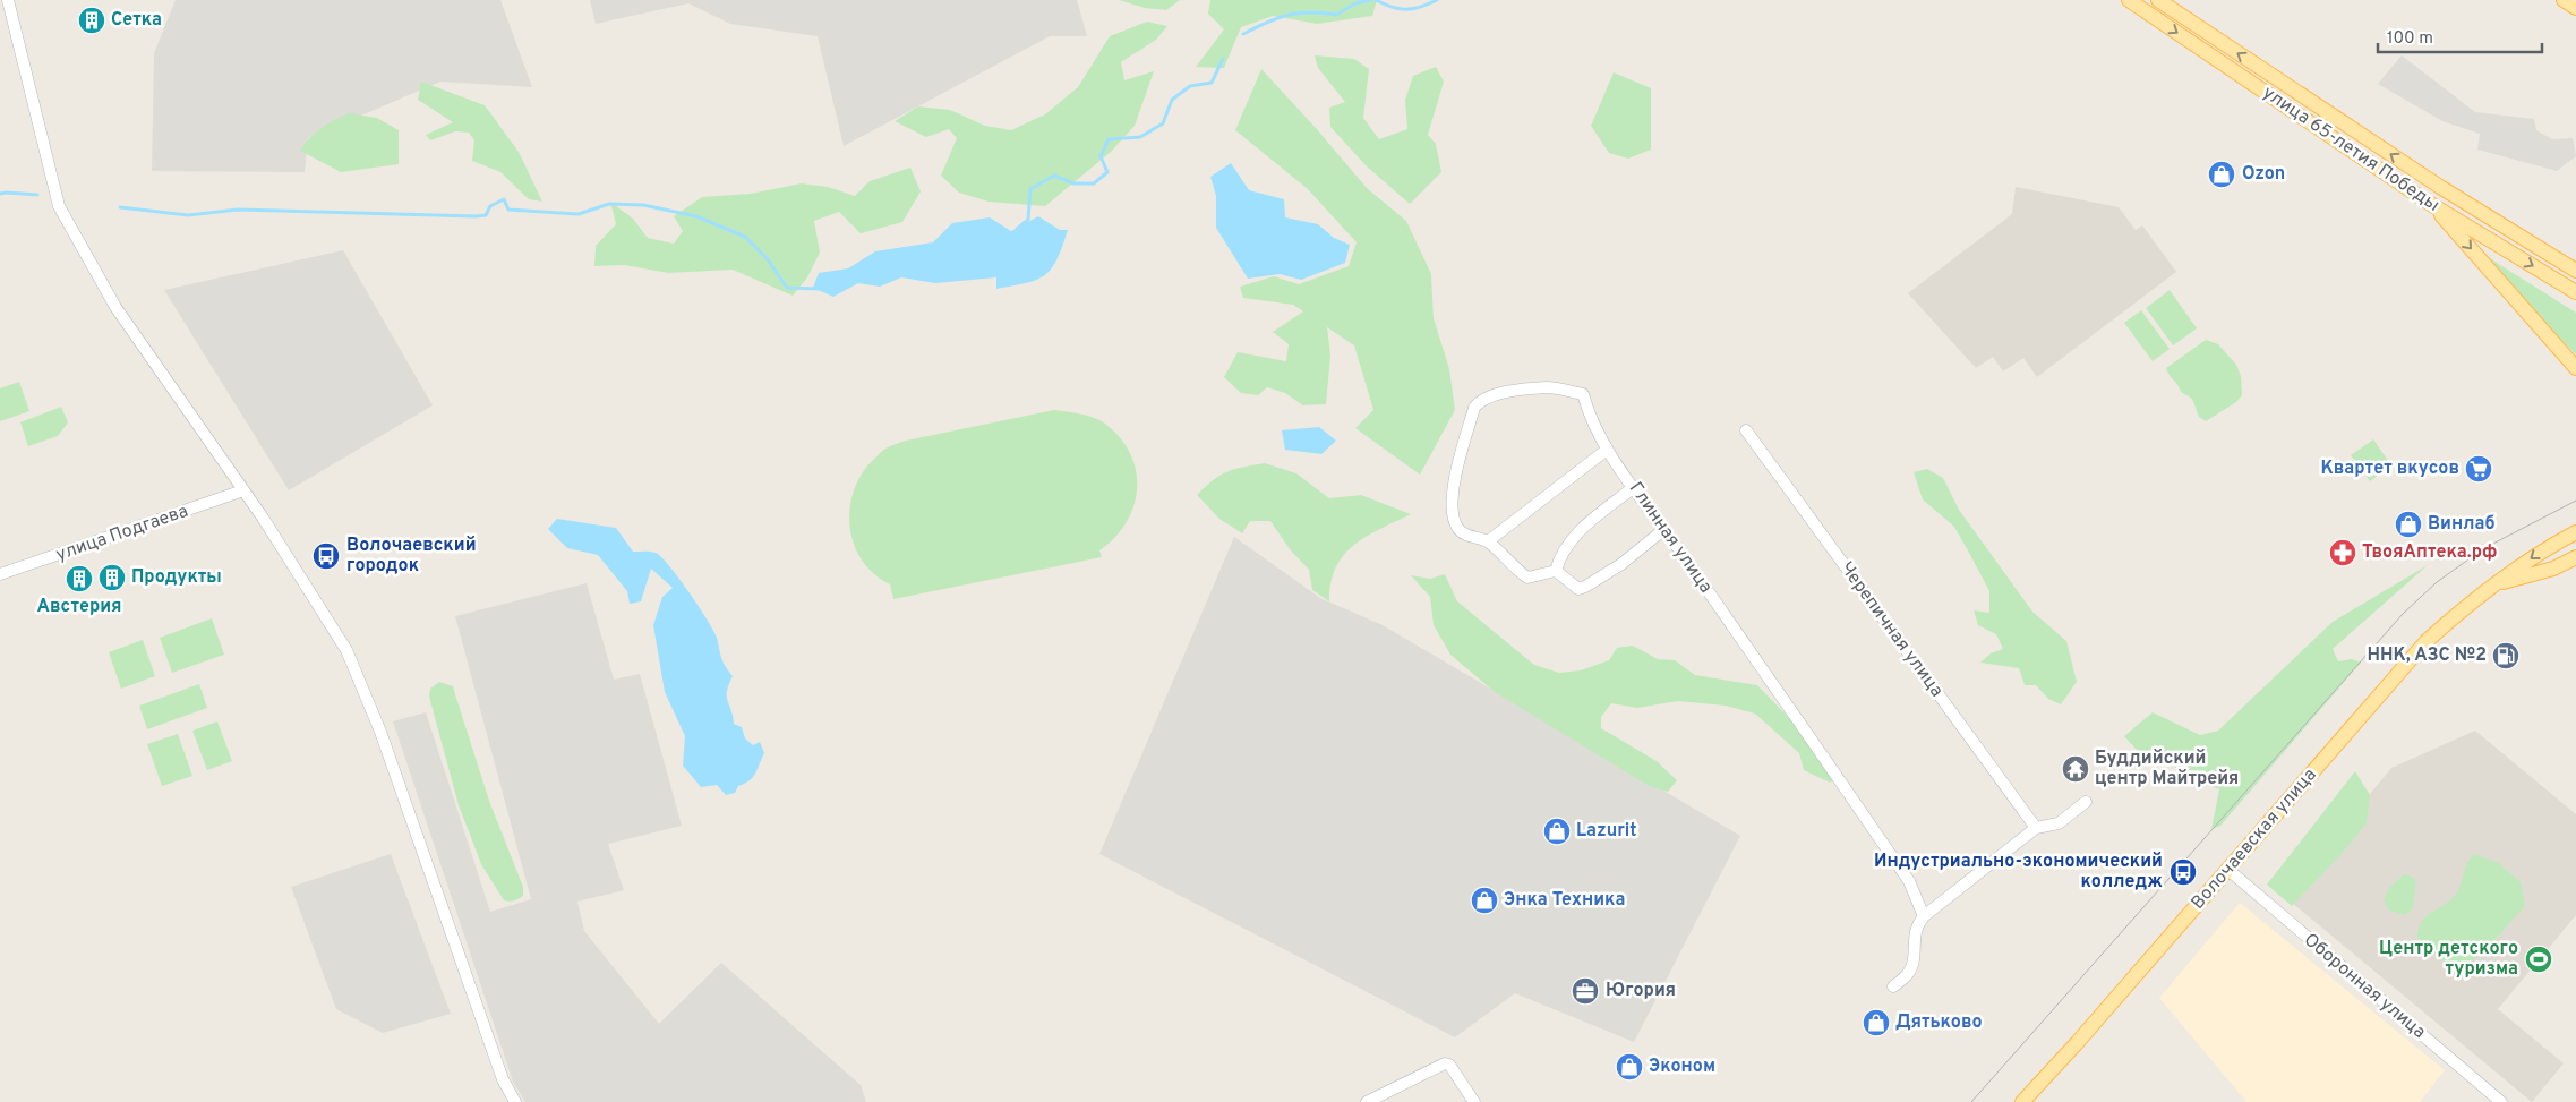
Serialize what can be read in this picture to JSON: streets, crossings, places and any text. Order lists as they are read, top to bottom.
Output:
{
  "streets": {
    "main road": ["улица 65-летия Победы", "Волочаевская улица"],
    "street": [
      "улица Подгаева",
      "Глинная улица",
      "Черепичная улица",
      "Оборонная улица"
    ]
  },
  "crossings": [
    ["Волочаевская улица", "Оборонная улица"]
  ],
  "places": {
    "building": ["Сетка", "Продукты", "Австерия"],
    "shop": [
      "Ozon",
      "Винлаб",
      "Lazurit",
      "Энка Техника",
      "Дятьково",
      "Эконом"
    ],
    "supermarket": ["Квартет вкусов"],
    "pharmacy": ["ТвояАптека.рф"],
    "bus stop": ["Волочаевский городок", "Индустриально-экономический колледж"],
    "fuel station": ["ННК, АЗС №2"],
    "temple": ["Буддийский центр Майтрейя"],
    "sports": ["Центр детского туризма"],
    "office": ["Югория"]
  },
  "scale_bar": "100 m"
}
